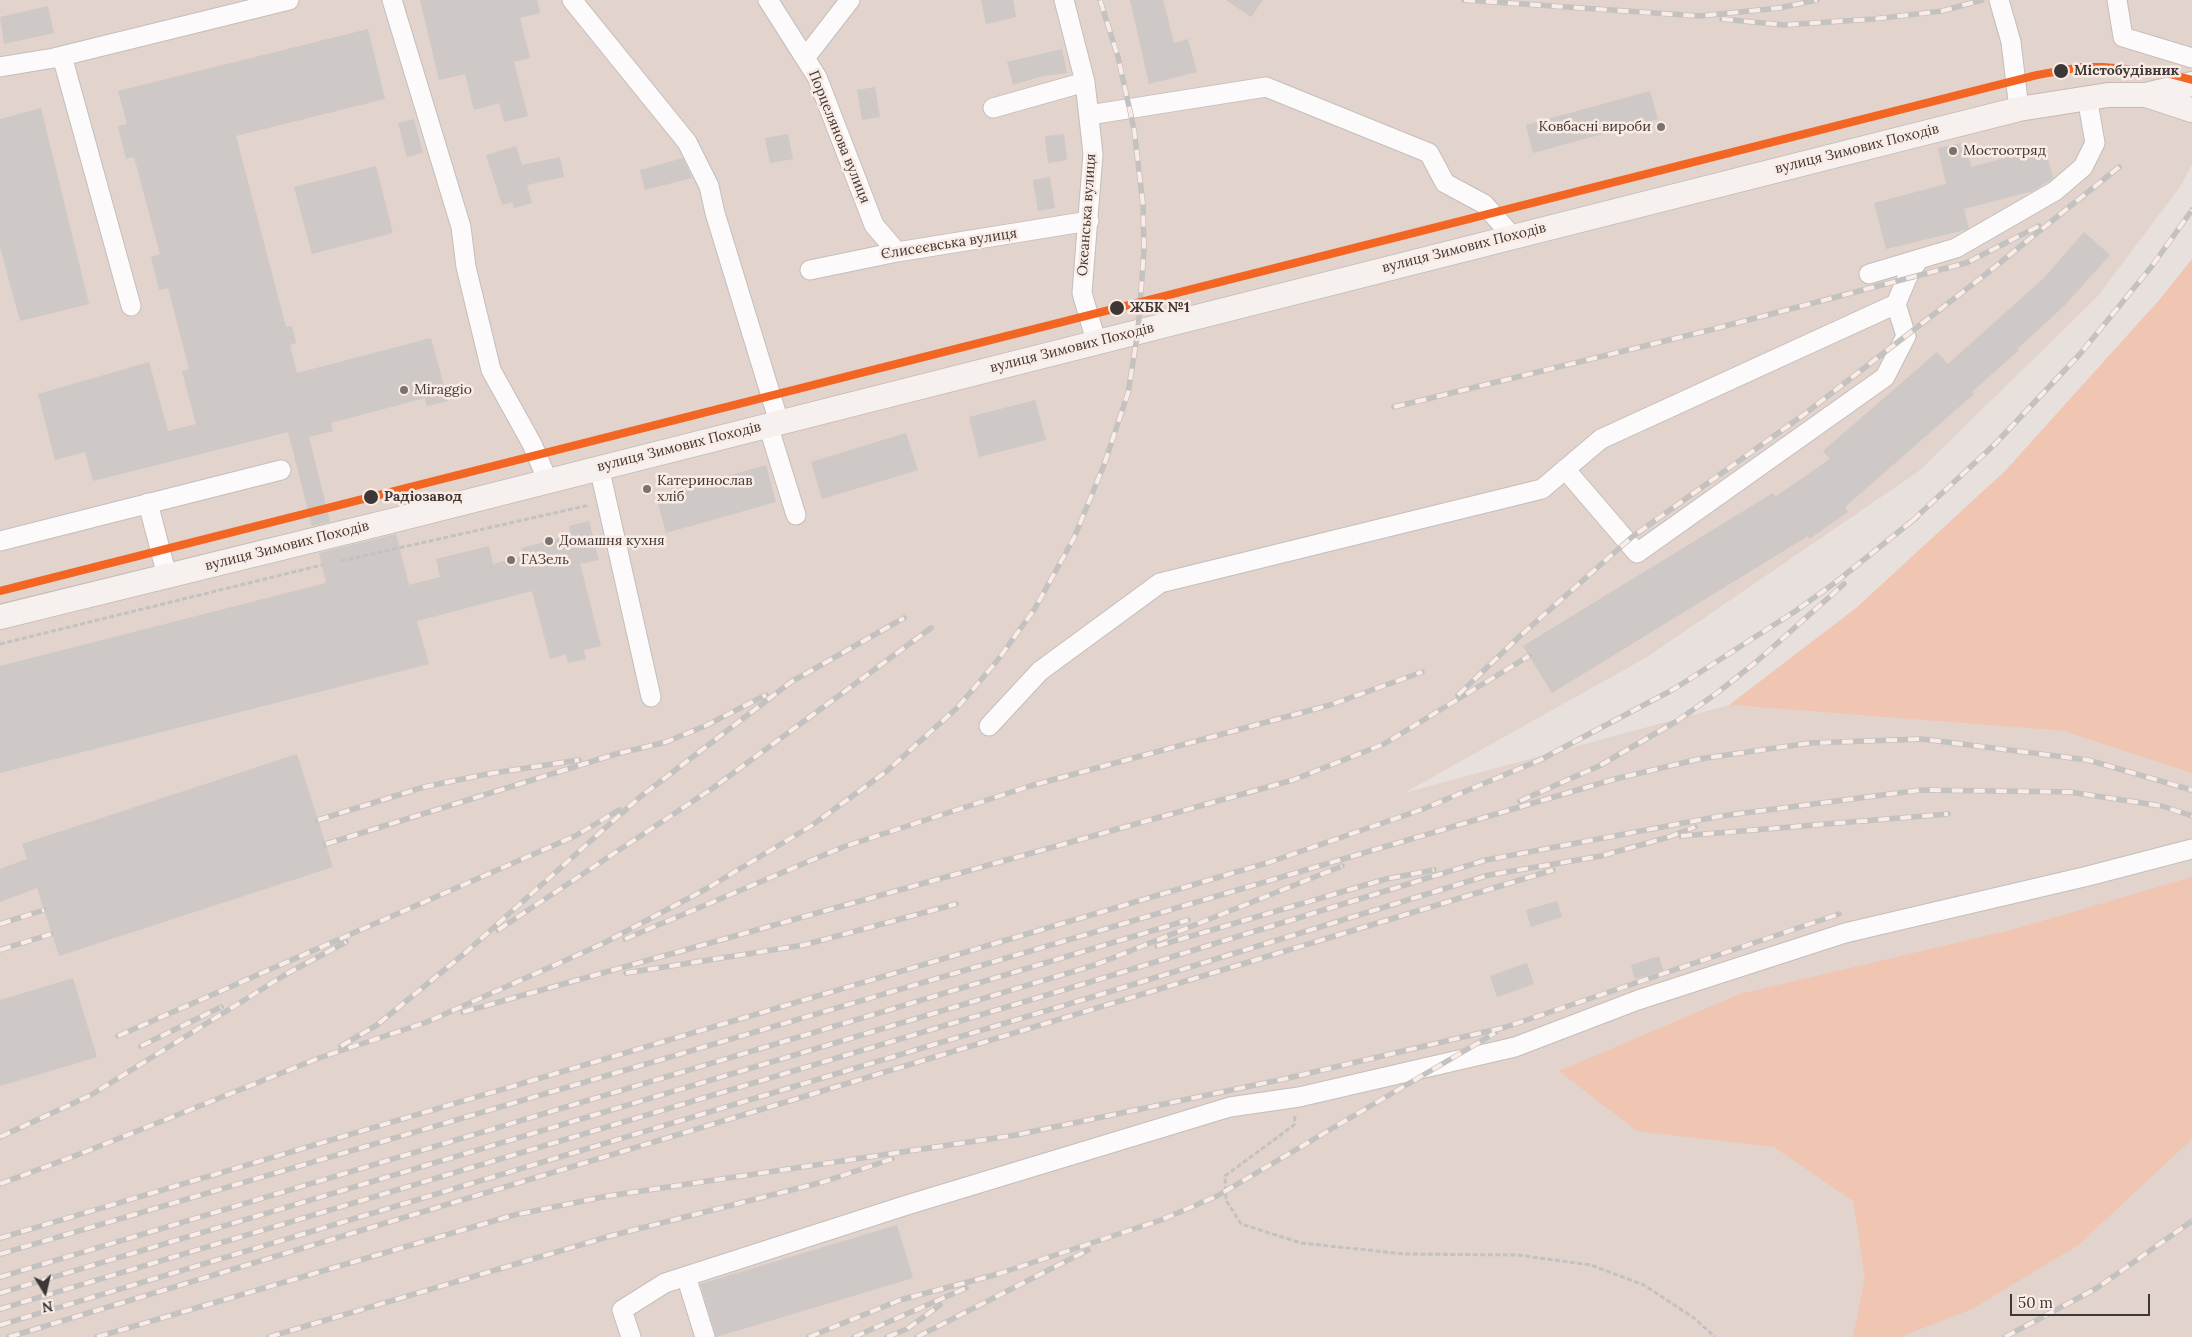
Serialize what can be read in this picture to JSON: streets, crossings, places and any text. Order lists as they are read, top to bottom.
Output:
{
  "streets": {
    "main road": ["вулиця Зимових Походів"],
    "street": ["Порцелянова вулиця", "Океанська вулиця", "Єлисєєвська вулиця"]
  },
  "crossings": [
    ["Порцелянова вулиця", "Єлисєєвська вулиця"],
    ["вулиця Зимових Походів", "Океанська вулиця"],
    ["Океанська вулиця", "Єлисєєвська вулиця"]
  ],
  "places": [
    "Містобудівник",
    "Ковбасні вироби",
    "Мостоотряд",
    "ЖБК №1",
    "Miraggio",
    "Катеринослав хліб",
    "Радіозавод",
    "Домашня кухня",
    "ГАЗель"
  ],
  "scale_bar": "50 m",
  "north": "bottom"
}
